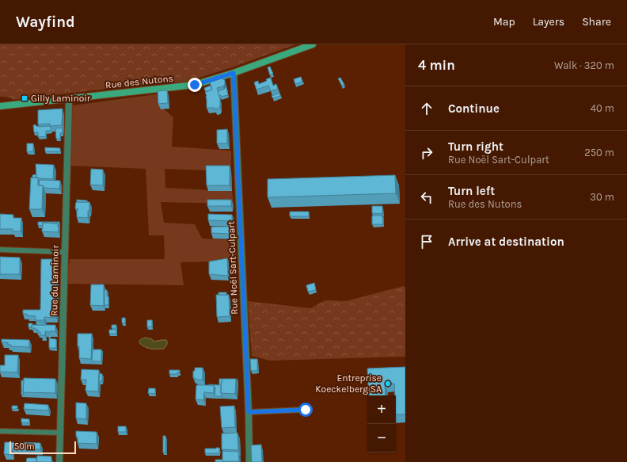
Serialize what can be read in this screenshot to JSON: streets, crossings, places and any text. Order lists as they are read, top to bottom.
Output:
{
  "streets": {
    "street": ["Rue des Nutons", "Rue Noël Sart-Culpart", "Rue du Laminoir"]
  },
  "crossings": [
    ["Rue des Nutons", "Rue Noël Sart-Culpart"],
    ["Rue des Nutons", "Rue du Laminoir"]
  ],
  "places": {
    "transit": ["Gilly Laminoir"],
    "other": ["Entreprise Koeckelberg SA"]
  },
  "scale_bar": "50 m",
  "page": {
    "header": "Wayfind",
    "nav": ["Map", "Layers", "Share"],
    "heading": ["4 min", "Walk · 320 m"],
    "list": [
      ["Continue", "40 m"],
      ["Turn right", "Rue Noël Sart-Culpart", "250 m"],
      ["Turn left", "Rue des Nutons", "30 m"],
      "Arrive at destination"
    ],
    "map_buttons": ["+", "−"],
    "scale": "50 m"
  }
}
